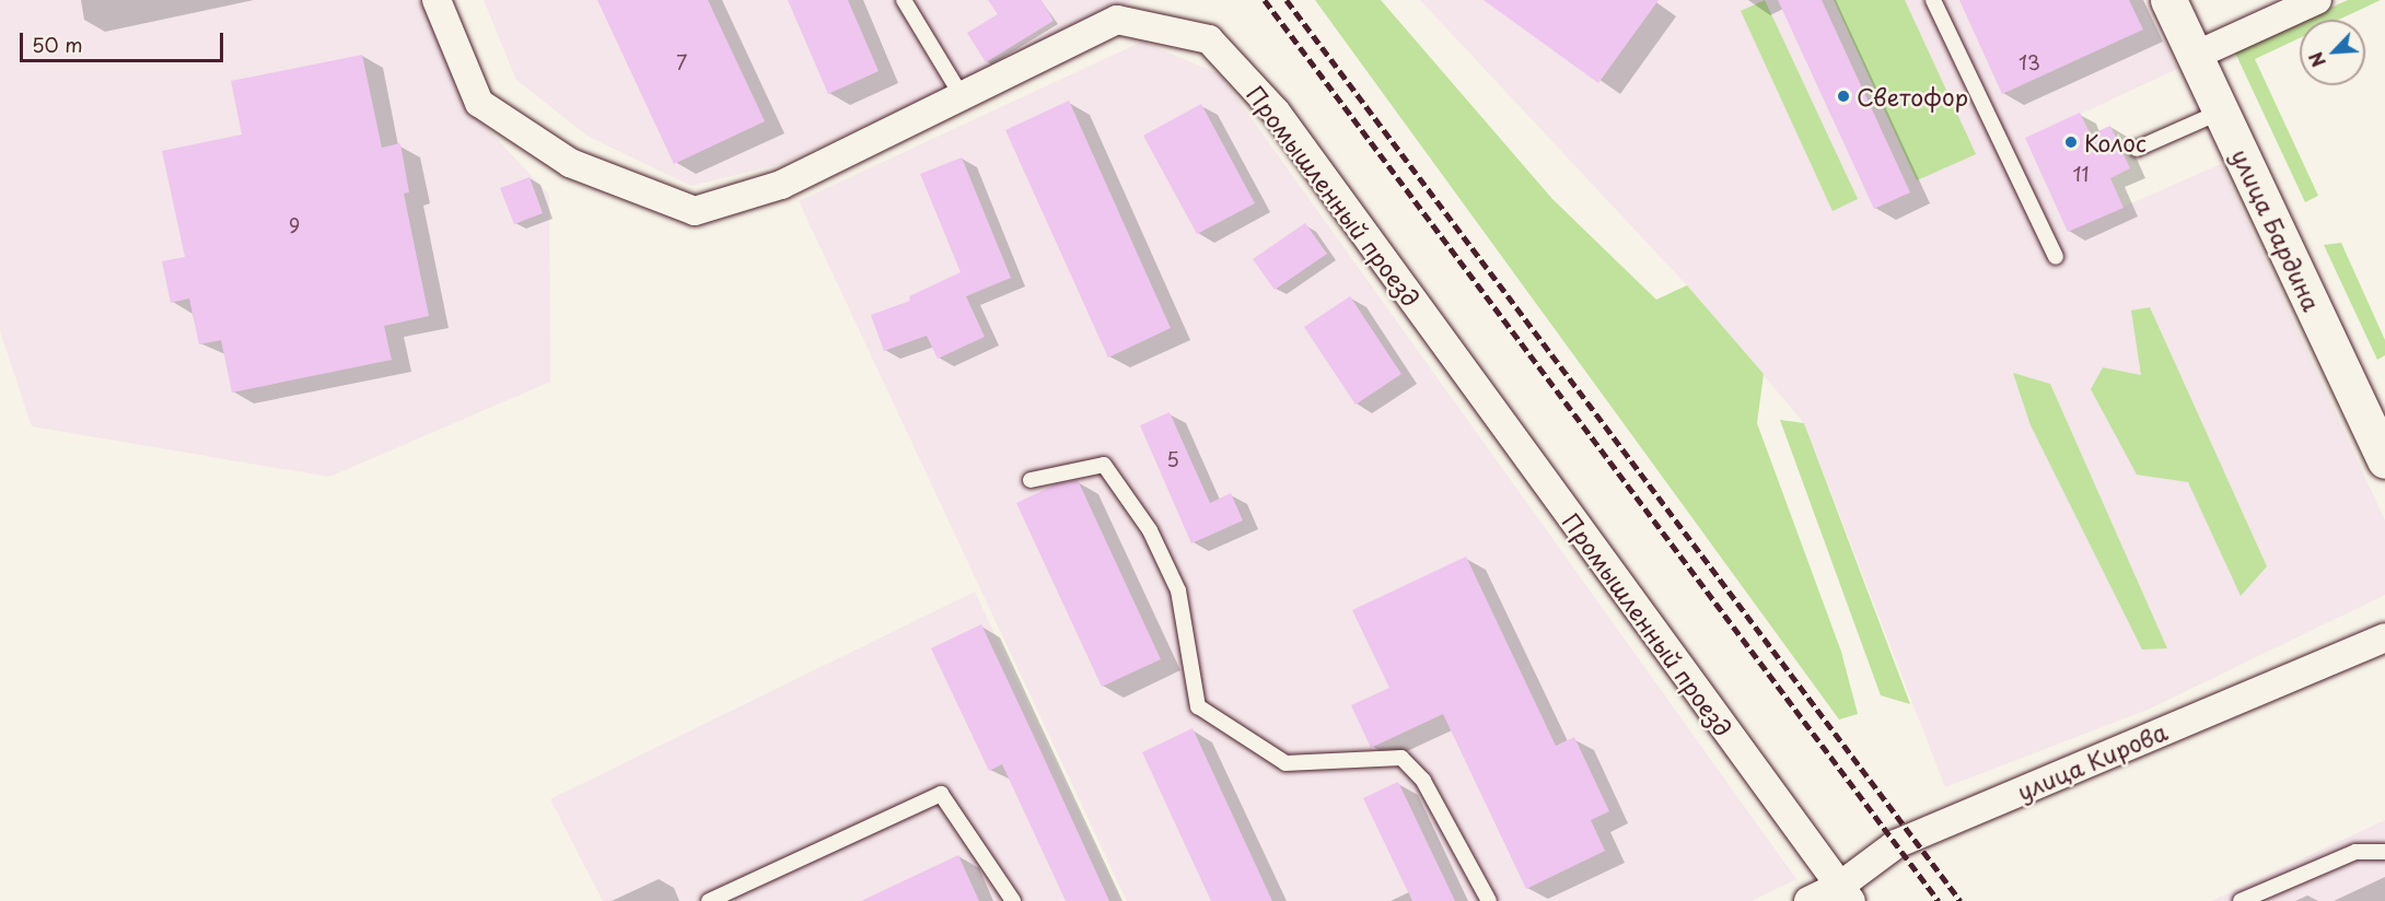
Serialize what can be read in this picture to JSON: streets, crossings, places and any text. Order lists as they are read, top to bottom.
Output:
{
  "streets": {
    "street": ["Промышленный проезд", "улица Бардина", "улица Кирова"]
  },
  "crossings": [
    ["Промышленный проезд", "улица Кирова"]
  ],
  "places": ["Светофор", "Колос"],
  "house_numbers": [
    "7",
    "13",
    "11",
    "9",
    "5"
  ],
  "scale_bar": "50 m",
  "north": "bottom left"
}
